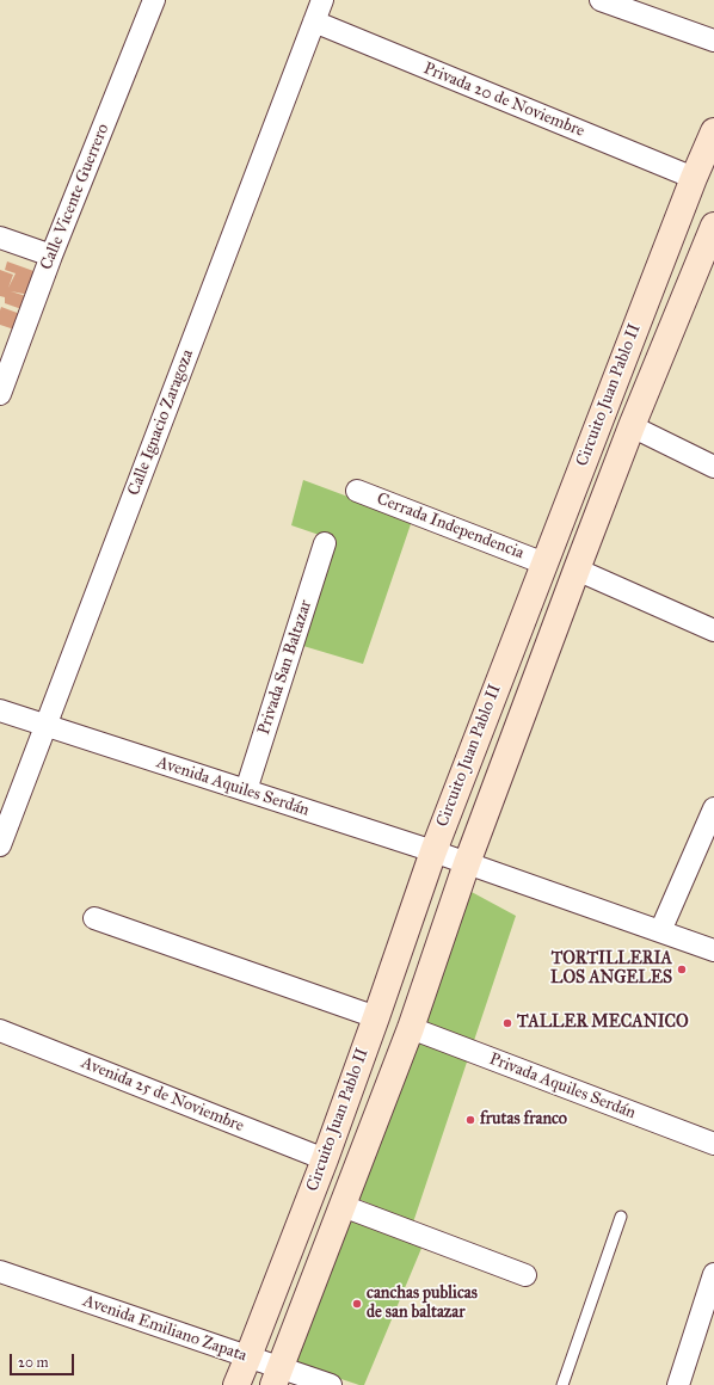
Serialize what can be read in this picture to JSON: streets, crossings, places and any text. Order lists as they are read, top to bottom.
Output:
{
  "streets": {
    "main road": ["Circuito Juan Pablo II"],
    "street": [
      "Privada 20 de Noviembre",
      "Calle Vicente Guerrero",
      "Calle Ignacio Zaragoza",
      "Cerrada Independencia",
      "Privada San Baltazar",
      "Avenida Aquiles Serdán",
      "Privada Aquiles Serdán",
      "Avenida 25 de Noviembre",
      "Avenida Emiliano Zapata"
    ]
  },
  "crossings": [
    ["Privada 20 de Noviembre", "Circuito Juan Pablo II"],
    ["Privada 20 de Noviembre", "Calle Ignacio Zaragoza"],
    ["Circuito Juan Pablo II", "Cerrada Independencia"],
    ["Circuito Juan Pablo II", "Avenida Aquiles Serdán"],
    ["Circuito Juan Pablo II", "Privada Aquiles Serdán"],
    ["Circuito Juan Pablo II", "Avenida 25 de Noviembre"],
    ["Circuito Juan Pablo II", "Avenida Emiliano Zapata"],
    ["Calle Ignacio Zaragoza", "Avenida Aquiles Serdán"],
    ["Privada San Baltazar", "Avenida Aquiles Serdán"]
  ],
  "places": [
    "TORTILLERIA LOS ANGELES",
    "TALLER MECANICO",
    "frutas franco",
    "canchas publicas de san baltazar"
  ],
  "scale_bar": "20 m"
}
